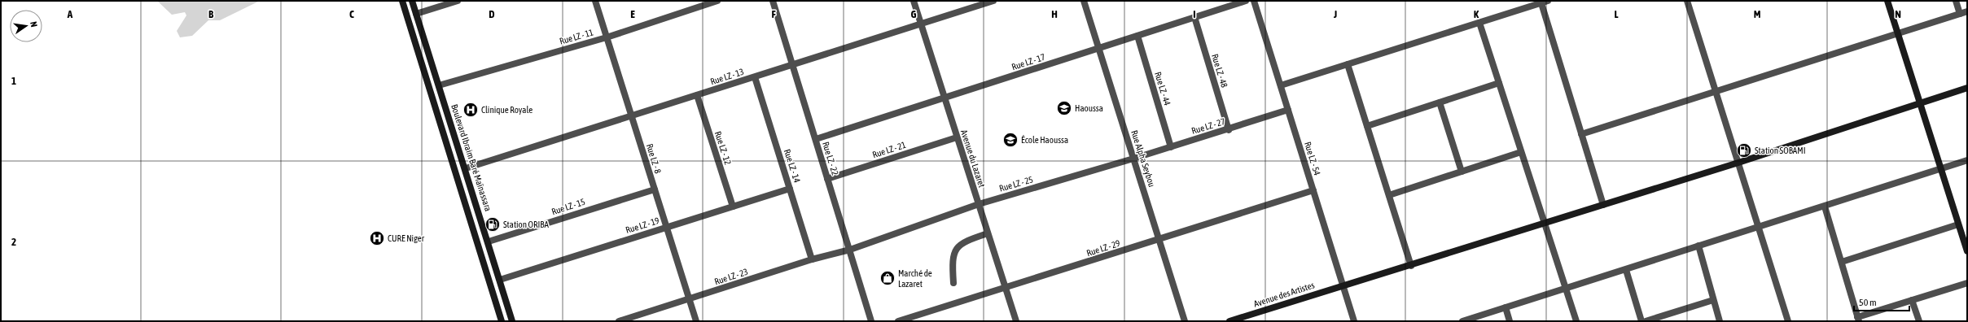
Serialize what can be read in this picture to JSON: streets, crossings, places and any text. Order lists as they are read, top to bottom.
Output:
{
  "streets": {
    "street": [
      "Rue LZ - 11",
      "Rue LZ - 17",
      "Rue LZ - 48",
      "Rue LZ - 13",
      "Rue LZ - 44",
      "Rue LZ - 27",
      "Rue LZ - 12",
      "Rue LZ - 21",
      "Boulevard Ibraim Baré Maïnassara",
      "Rue LZ - 8",
      "Rue LZ - 22",
      "Avenue du Lazaret",
      "Rue Alpha Seybou",
      "Rue LZ - 54",
      "Rue LZ - 14",
      "Rue LZ - 25",
      "Rue LZ - 15",
      "Rue LZ - 19",
      "Rue LZ - 29",
      "Rue LZ - 23",
      "Avenue des Artistes"
    ]
  },
  "crossings": [
    ["Rue LZ - 11", "Boulevard Ibraim Baré Maïnassara"],
    ["Rue LZ - 11", "Rue LZ - 8"],
    ["Rue LZ - 17", "Rue LZ - 48"],
    ["Rue LZ - 17", "Rue LZ - 44"],
    ["Rue LZ - 17", "Rue LZ - 22"],
    ["Rue LZ - 17", "Avenue du Lazaret"],
    ["Rue LZ - 17", "Rue Alpha Seybou"],
    ["Rue LZ - 48", "Rue LZ - 27"],
    ["Rue LZ - 13", "Rue LZ - 12"],
    ["Rue LZ - 13", "Boulevard Ibraim Baré Maïnassara"],
    ["Rue LZ - 13", "Rue LZ - 8"],
    ["Rue LZ - 13", "Rue LZ - 22"],
    ["Rue LZ - 13", "Avenue du Lazaret"],
    ["Rue LZ - 13", "Rue LZ - 14"],
    ["Rue LZ - 44", "Rue LZ - 27"],
    ["Rue LZ - 27", "Rue Alpha Seybou"],
    ["Rue LZ - 27", "Rue LZ - 54"],
    ["Rue LZ - 27", "Rue LZ - 25"],
    ["Rue LZ - 12", "Rue LZ - 19"],
    ["Rue LZ - 21", "Rue LZ - 22"],
    ["Rue LZ - 21", "Avenue du Lazaret"],
    ["Boulevard Ibraim Baré Maïnassara", "Rue LZ - 15"],
    ["Boulevard Ibraim Baré Maïnassara", "Rue LZ - 19"],
    ["Rue LZ - 8", "Rue LZ - 15"],
    ["Rue LZ - 8", "Rue LZ - 19"],
    ["Rue LZ - 8", "Rue LZ - 23"],
    ["Rue LZ - 22", "Rue LZ - 25"],
    ["Rue LZ - 22", "Rue LZ - 23"],
    ["Avenue du Lazaret", "Rue LZ - 25"],
    ["Avenue du Lazaret", "Rue LZ - 29"],
    ["Rue Alpha Seybou", "Rue LZ - 25"],
    ["Rue Alpha Seybou", "Rue LZ - 29"],
    ["Rue LZ - 54", "Rue LZ - 29"],
    ["Rue LZ - 54", "Avenue des Artistes"],
    ["Rue LZ - 14", "Rue LZ - 19"],
    ["Rue LZ - 14", "Rue LZ - 23"],
    ["Rue LZ - 25", "Rue LZ - 23"]
  ],
  "places": {
    "school or university": ["Haoussa", "École Haoussa"],
    "hospital": ["Clinique Royale", "CURE Niger"],
    "fuel station": ["Station SOBAMI", "Station ORIBA"],
    "shop": ["Marché de Lazaret"]
  },
  "scale_bar": "50 m",
  "north": "right",
  "grid": {
    "columns": [
      "A",
      "B",
      "C",
      "D",
      "E",
      "F",
      "G",
      "H",
      "I",
      "J",
      "K",
      "L",
      "M",
      "N"
    ],
    "rows": ["1", "2"]
  }
}
